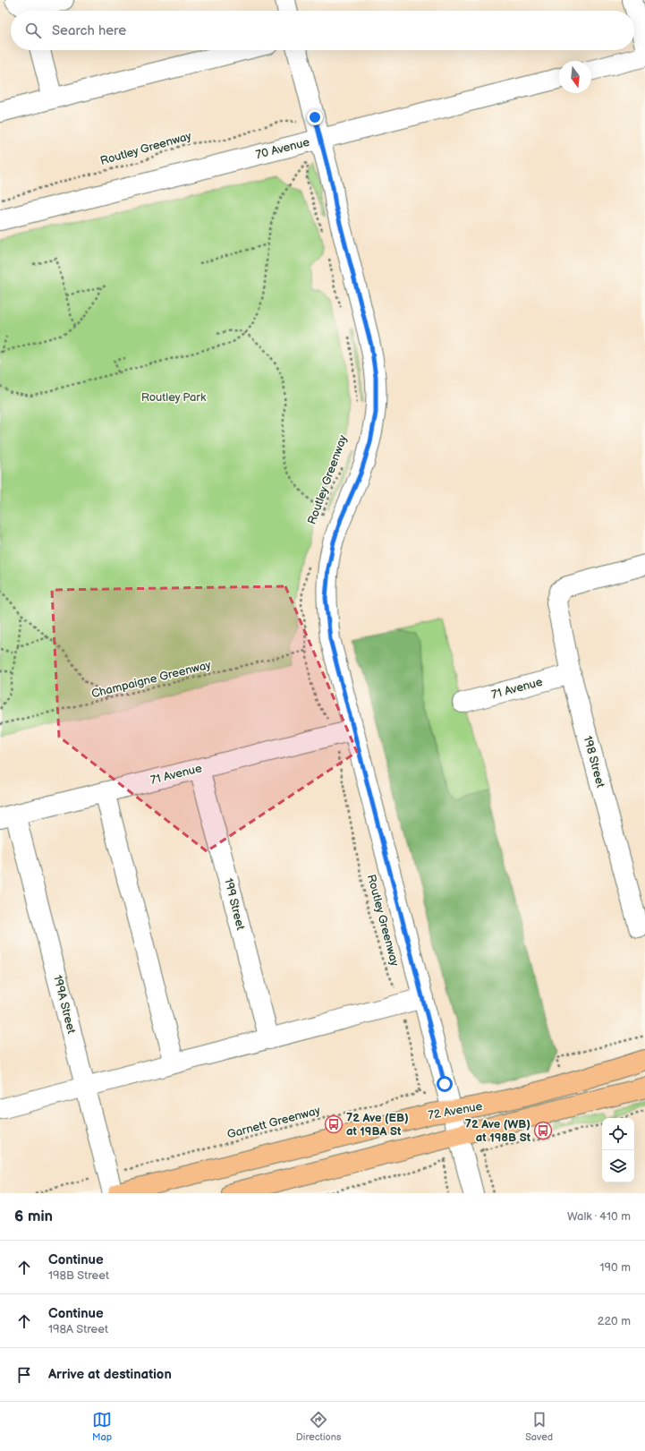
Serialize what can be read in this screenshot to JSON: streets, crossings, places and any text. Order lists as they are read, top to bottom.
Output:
{
  "streets": {
    "main road": ["72 Avenue"],
    "street": [
      "70 Avenue",
      "71 Avenue",
      "198 Street",
      "199 Street",
      "199A Street"
    ],
    "path": ["Routley Greenway", "Champaigne Greenway", "Garnett Greenway"]
  },
  "crossings": [
    ["Routley Greenway", "Garnett Greenway"],
    ["71 Avenue", "198 Street"],
    ["71 Avenue", "199 Street"],
    ["71 Avenue", "199A Street"]
  ],
  "parks": ["Routley Park"],
  "places": {
    "bus stop": ["72 Ave (EB) at 19BA St", "72 Ave (WB) at 198B St"]
  },
  "north": "bottom",
  "page": {
    "search": "Search here",
    "heading": ["6 min", "Walk · 410 m"],
    "list": [
      ["Continue", "198B Street", "190 m"],
      ["Continue", "198A Street", "220 m"],
      "Arrive at destination"
    ],
    "nav": ["Map", "Directions", "Saved"]
  }
}
